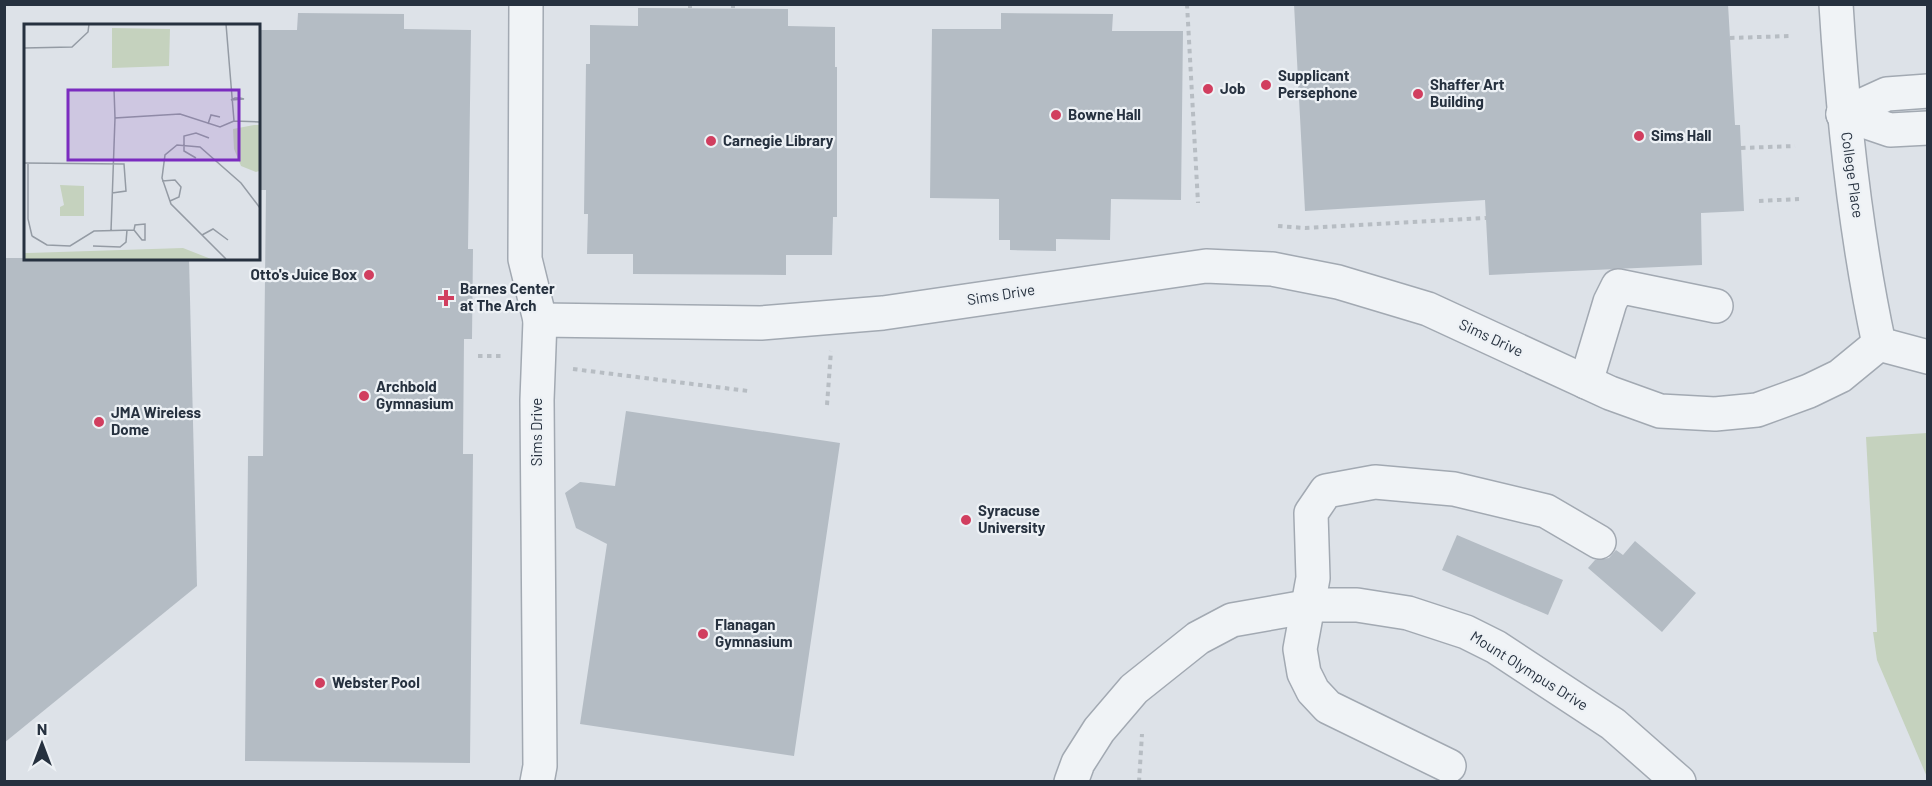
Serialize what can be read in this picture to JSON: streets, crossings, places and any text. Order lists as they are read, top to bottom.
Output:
{
  "streets": {
    "street": ["College Place", "Sims Drive", "Mount Olympus Drive"]
  },
  "crossings": [
    ["College Place", "Sims Drive"]
  ],
  "places": {
    "other": [
      "Supplicant Persephone",
      "Job",
      "Shaffer Art Building",
      "Bowne Hall",
      "Sims Hall",
      "Carnegie Library",
      "Otto's Juice Box",
      "Archbold Gymnasium",
      "JMA Wireless Dome",
      "Syracuse University",
      "Flanagan Gymnasium",
      "Webster Pool"
    ],
    "health": ["Barnes Center at The Arch"]
  },
  "north": "top"
}
